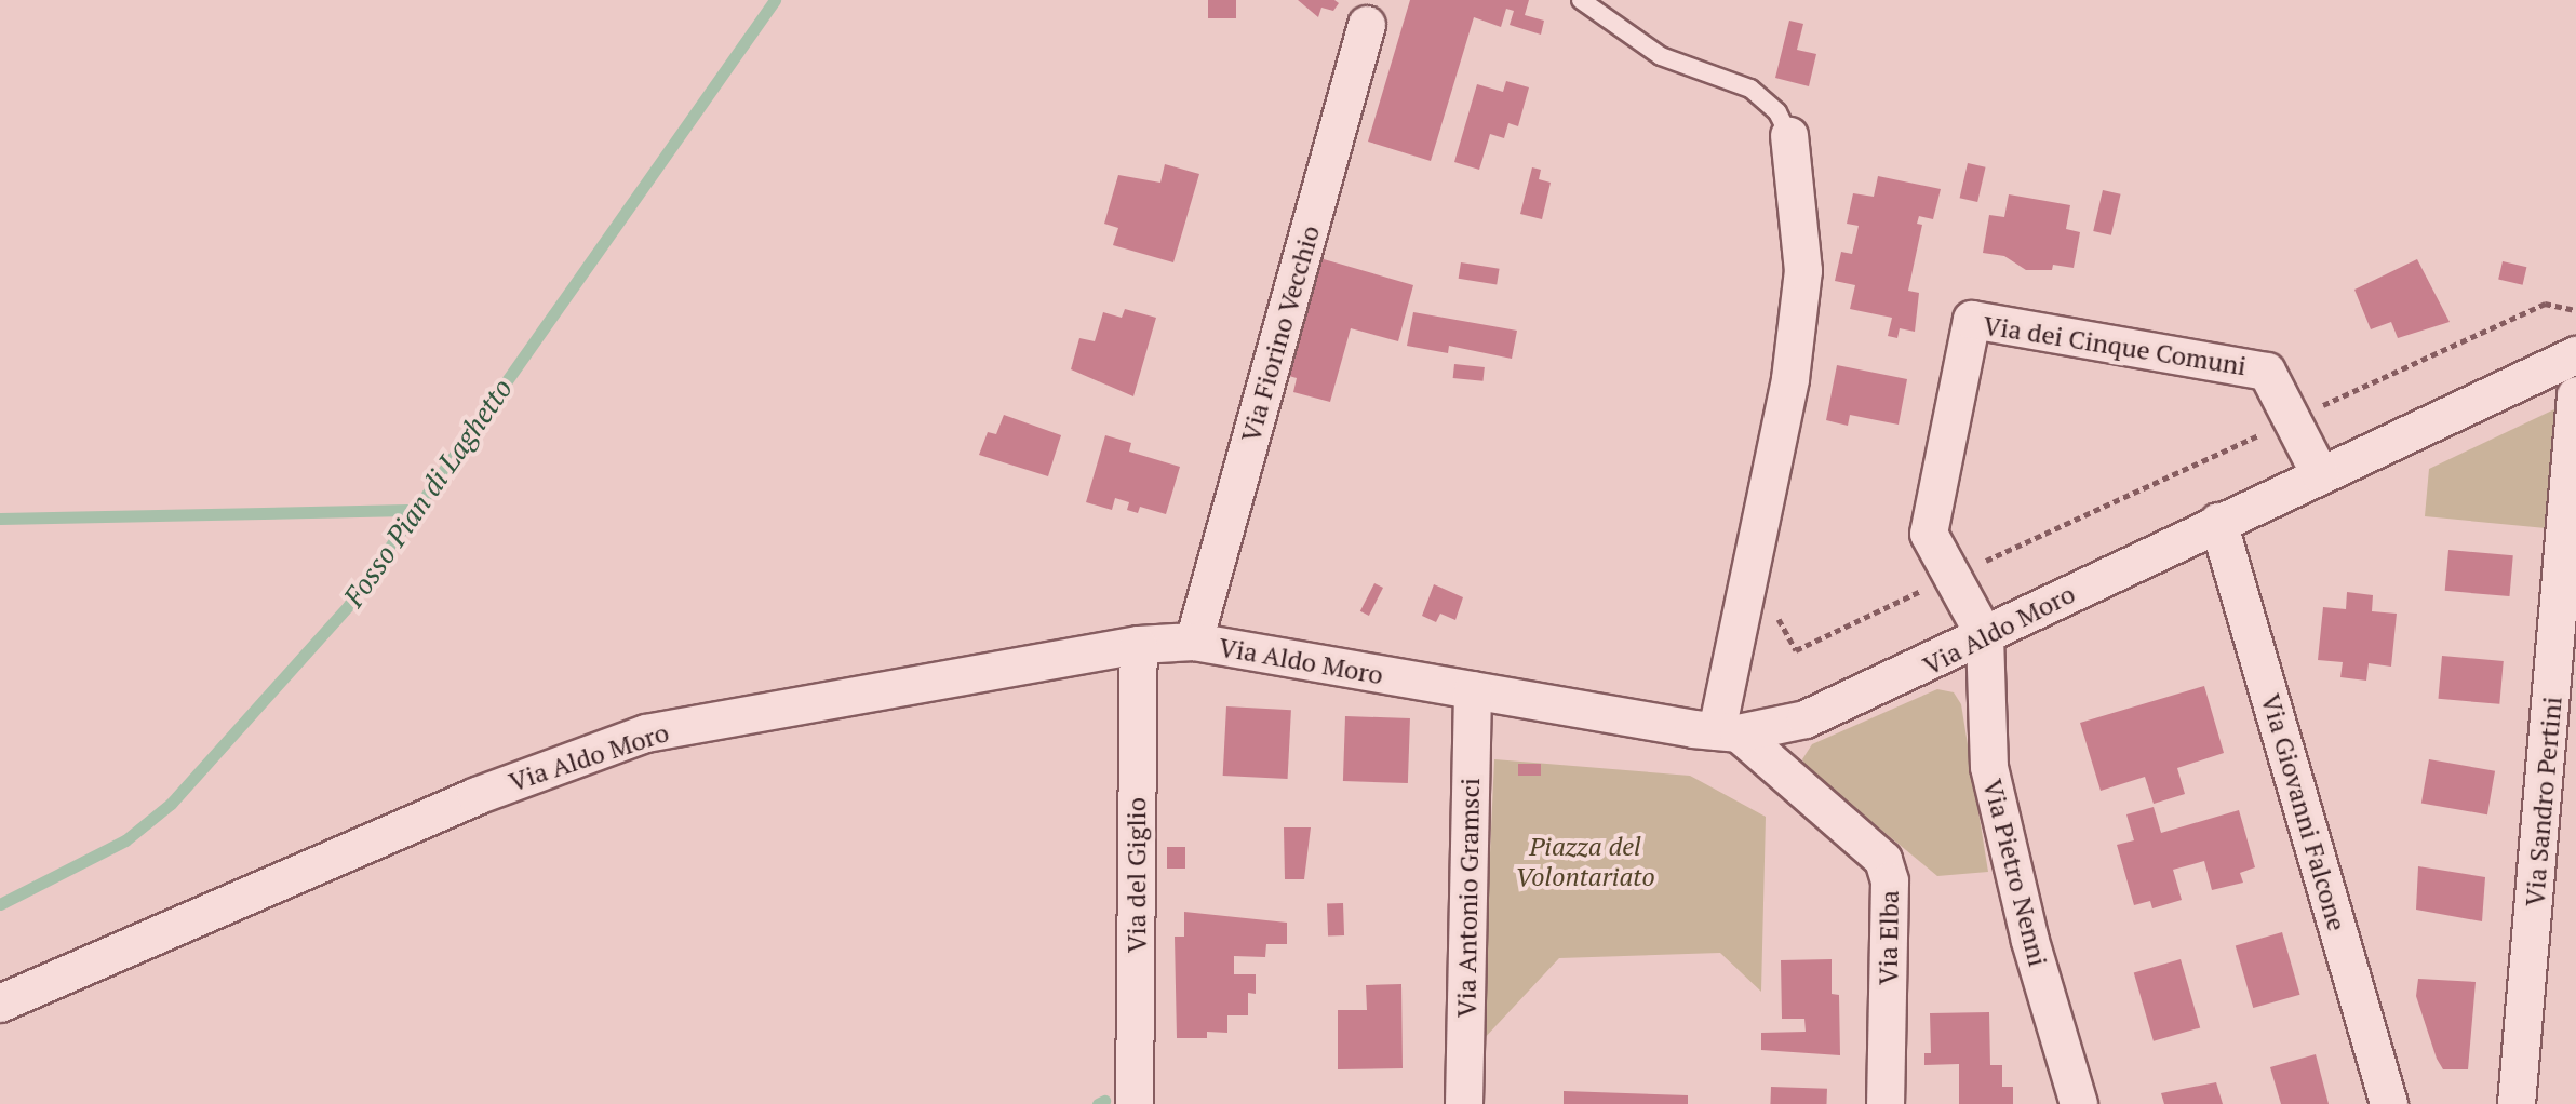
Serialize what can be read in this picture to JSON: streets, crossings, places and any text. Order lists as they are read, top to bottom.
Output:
{
  "streets": {
    "street": [
      "Via Fiorino Vecchio",
      "Via dei Cinque Comuni",
      "Via Aldo Moro",
      "Via Sandro Pertini",
      "Via Giovanni Falcone",
      "Via Pietro Nenni",
      "Via del Giglio",
      "Via Antonio Gramsci",
      "Via Elba"
    ]
  },
  "crossings": [
    ["Via Fiorino Vecchio", "Via Aldo Moro"],
    ["Via dei Cinque Comuni", "Via Aldo Moro"],
    ["Via dei Cinque Comuni", "Via Pietro Nenni"],
    ["Via Aldo Moro", "Via Giovanni Falcone"],
    ["Via Aldo Moro", "Via Pietro Nenni"],
    ["Via Aldo Moro", "Via del Giglio"],
    ["Via Aldo Moro", "Via Antonio Gramsci"],
    ["Via Aldo Moro", "Via Elba"]
  ],
  "water": ["Fosso Pian di Laghetto"],
  "parks": ["Piazza del Volontariato"]
}
